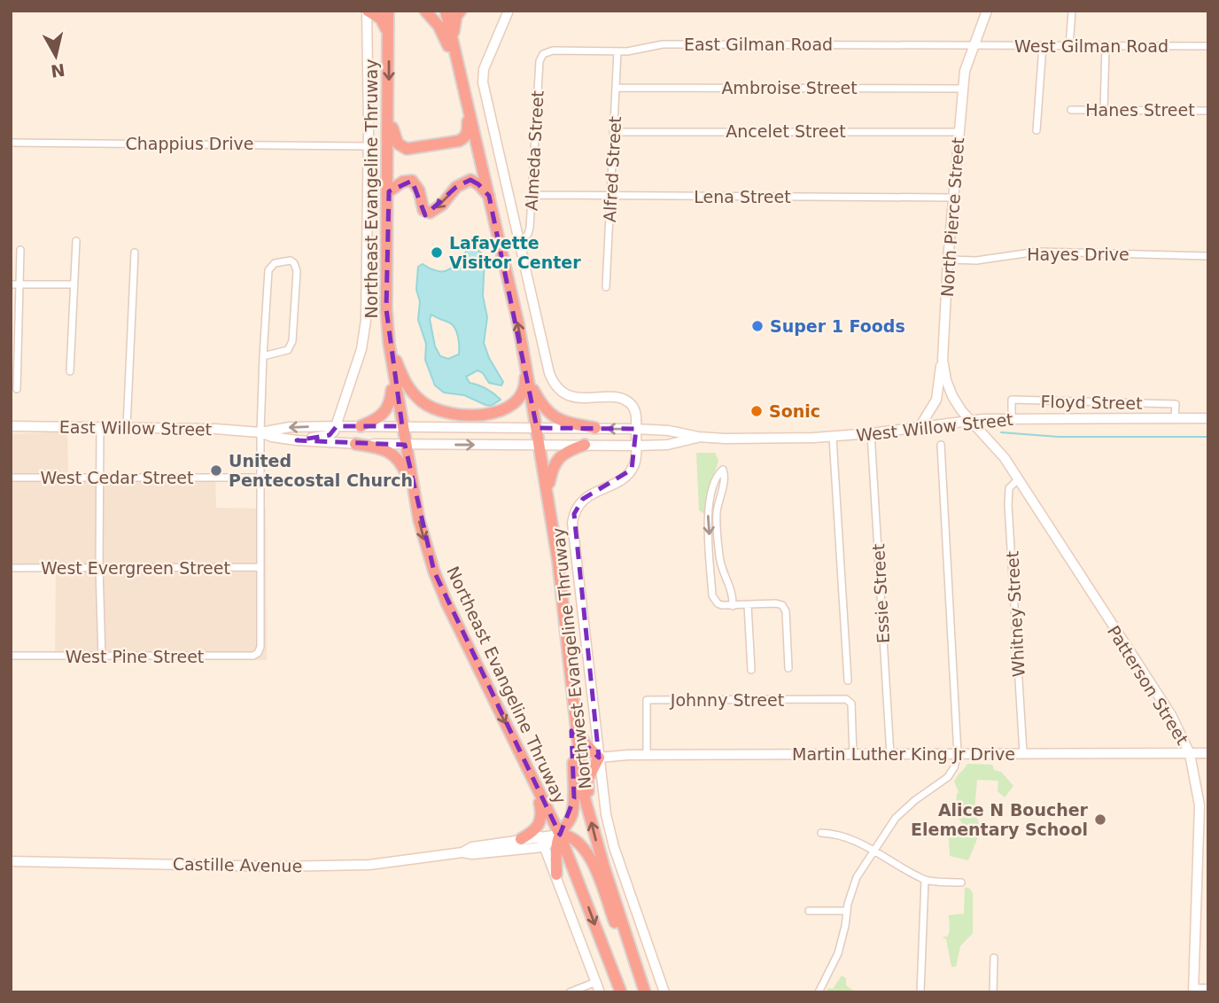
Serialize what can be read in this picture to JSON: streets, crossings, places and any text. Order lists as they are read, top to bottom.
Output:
{
  "streets": {
    "highway": ["Northeast Evangeline Thruway", "Northwest Evangeline Thruway"],
    "street": [
      "East Gilman Road",
      "West Gilman Road",
      "Ambroise Street",
      "Hanes Street",
      "Ancelet Street",
      "Chappius Drive",
      "Almeda Street",
      "Alfred Street",
      "Lena Street",
      "North Pierce Street",
      "Hayes Drive",
      "Floyd Street",
      "West Willow Street",
      "East Willow Street",
      "West Cedar Street",
      "West Evergreen Street",
      "Essie Street",
      "Whitney Street",
      "West Pine Street",
      "Patterson Street",
      "Johnny Street",
      "Martin Luther King Jr Drive",
      "Castille Avenue"
    ]
  },
  "crossings": [
    ["East Gilman Road", "West Gilman Road"],
    ["East Gilman Road", "Almeda Street"],
    ["East Gilman Road", "Alfred Street"],
    ["East Gilman Road", "North Pierce Street"],
    ["West Gilman Road", "North Pierce Street"],
    ["Ambroise Street", "Alfred Street"],
    ["Ambroise Street", "North Pierce Street"],
    ["Ancelet Street", "Alfred Street"],
    ["Ancelet Street", "North Pierce Street"],
    ["Chappius Drive", "Northeast Evangeline Thruway"],
    ["Almeda Street", "Lena Street"],
    ["Almeda Street", "Northwest Evangeline Thruway"],
    ["Alfred Street", "Lena Street"],
    ["Northeast Evangeline Thruway", "West Willow Street"],
    ["Northeast Evangeline Thruway", "East Willow Street"],
    ["Northeast Evangeline Thruway", "Castille Avenue"],
    ["Lena Street", "North Pierce Street"],
    ["North Pierce Street", "Hayes Drive"],
    ["North Pierce Street", "West Willow Street"],
    ["North Pierce Street", "Patterson Street"],
    ["Floyd Street", "West Willow Street"],
    ["West Willow Street", "East Willow Street"],
    ["West Willow Street", "Essie Street"],
    ["West Willow Street", "Northwest Evangeline Thruway"],
    ["West Willow Street", "Patterson Street"],
    ["West Evergreen Street", "West Pine Street"],
    ["Essie Street", "Martin Luther King Jr Drive"],
    ["Whitney Street", "Patterson Street"],
    ["Whitney Street", "Martin Luther King Jr Drive"],
    ["Northwest Evangeline Thruway", "Martin Luther King Jr Drive"],
    ["Patterson Street", "Martin Luther King Jr Drive"],
    ["Johnny Street", "Martin Luther King Jr Drive"]
  ],
  "places": [
    "Lafayette Visitor Center",
    "Super 1 Foods",
    "Sonic",
    "United Pentecostal Church",
    "Alice N Boucher Elementary School"
  ],
  "north": "bottom"
}
